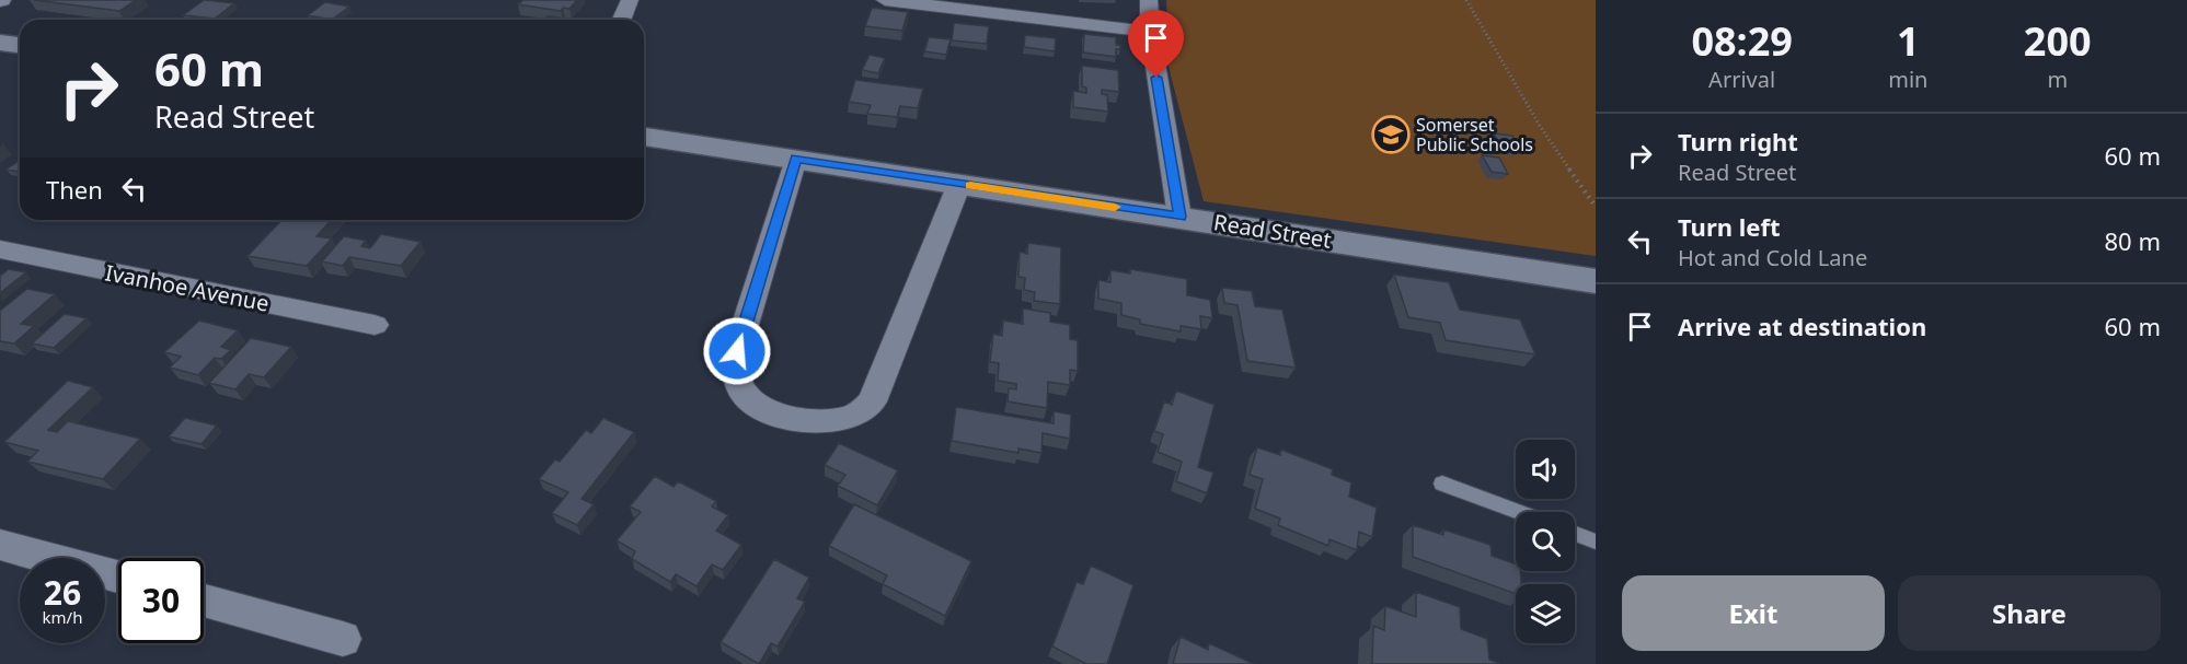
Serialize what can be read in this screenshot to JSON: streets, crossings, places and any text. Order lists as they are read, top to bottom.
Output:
{
  "streets": {
    "main road": ["Read Street"],
    "street": ["Ivanhoe Avenue"]
  },
  "places": {
    "school or university": ["Somerset Public Schools"]
  },
  "page": {
    "eta": [
      "08:29",
      "Arrival",
      "1",
      "min",
      "200",
      "m"
    ],
    "turn": ["60 m", "Read Street"],
    "list": [
      {
        "name": "Turn right",
        "note": "Read Street",
        "value": "60 m"
      },
      {
        "name": "Turn left",
        "note": "Hot and Cold Lane",
        "value": "80 m"
      },
      {
        "name": "Arrive at destination",
        "value": "60 m"
      }
    ],
    "then": "Then",
    "speed": "26 km/h",
    "limit": "30",
    "buttons": ["Exit", "Share"]
  }
}
